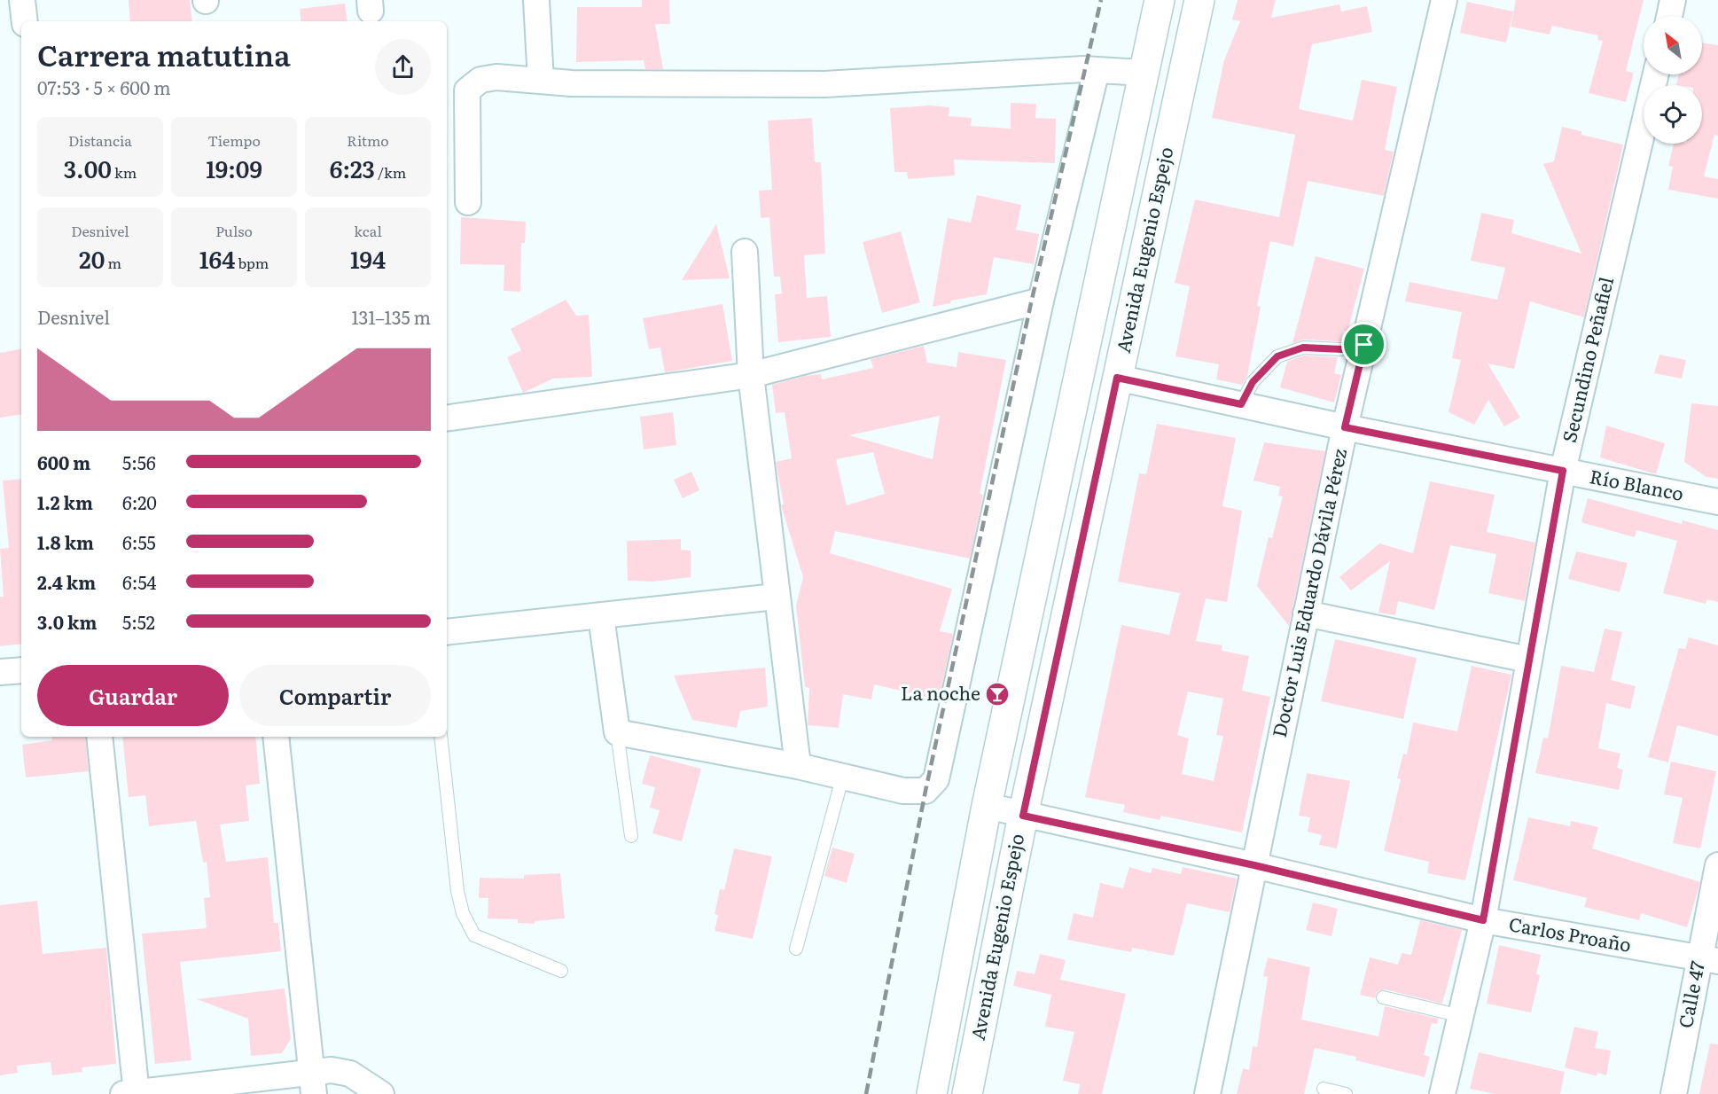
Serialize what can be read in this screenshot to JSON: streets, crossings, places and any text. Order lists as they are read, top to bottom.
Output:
{
  "streets": {
    "main road": ["Avenida Eugenio Espejo"],
    "street": [
      "Secundino Peñafiel",
      "Río Blanco",
      "Doctor Luis Eduardo Dávila Pérez",
      "Carlos Proaño",
      "Calle 47"
    ]
  },
  "crossings": [
    ["Avenida Eugenio Espejo", "Río Blanco"],
    ["Avenida Eugenio Espejo", "Carlos Proaño"],
    ["Secundino Peñafiel", "Río Blanco"],
    ["Secundino Peñafiel", "Carlos Proaño"],
    ["Río Blanco", "Doctor Luis Eduardo Dávila Pérez"],
    ["Doctor Luis Eduardo Dávila Pérez", "Carlos Proaño"],
    ["Carlos Proaño", "Calle 47"]
  ],
  "places": {
    "bar": ["La noche"]
  },
  "north": "top left",
  "page": {
    "heading": ["Carrera matutina", "07:53 · 5 × 600 m"],
    "stats": [
      ["Distancia", "3.00 km"],
      ["Tiempo", "19:09"],
      ["Ritmo", "6:23 /km"],
      ["Desnivel", "20 m"],
      ["Pulso", "164 bpm"],
      ["kcal", "194"]
    ],
    "chart": ["Desnivel", "131–135 m"],
    "list": [
      {
        "name": "600 m",
        "note": "5:56"
      },
      {
        "name": "1.2 km",
        "note": "6:20"
      },
      {
        "name": "1.8 km",
        "note": "6:55"
      },
      {
        "name": "2.4 km",
        "note": "6:54"
      },
      {
        "name": "3.0 km",
        "note": "5:52"
      }
    ],
    "buttons": ["Guardar", "Compartir"]
  }
}
